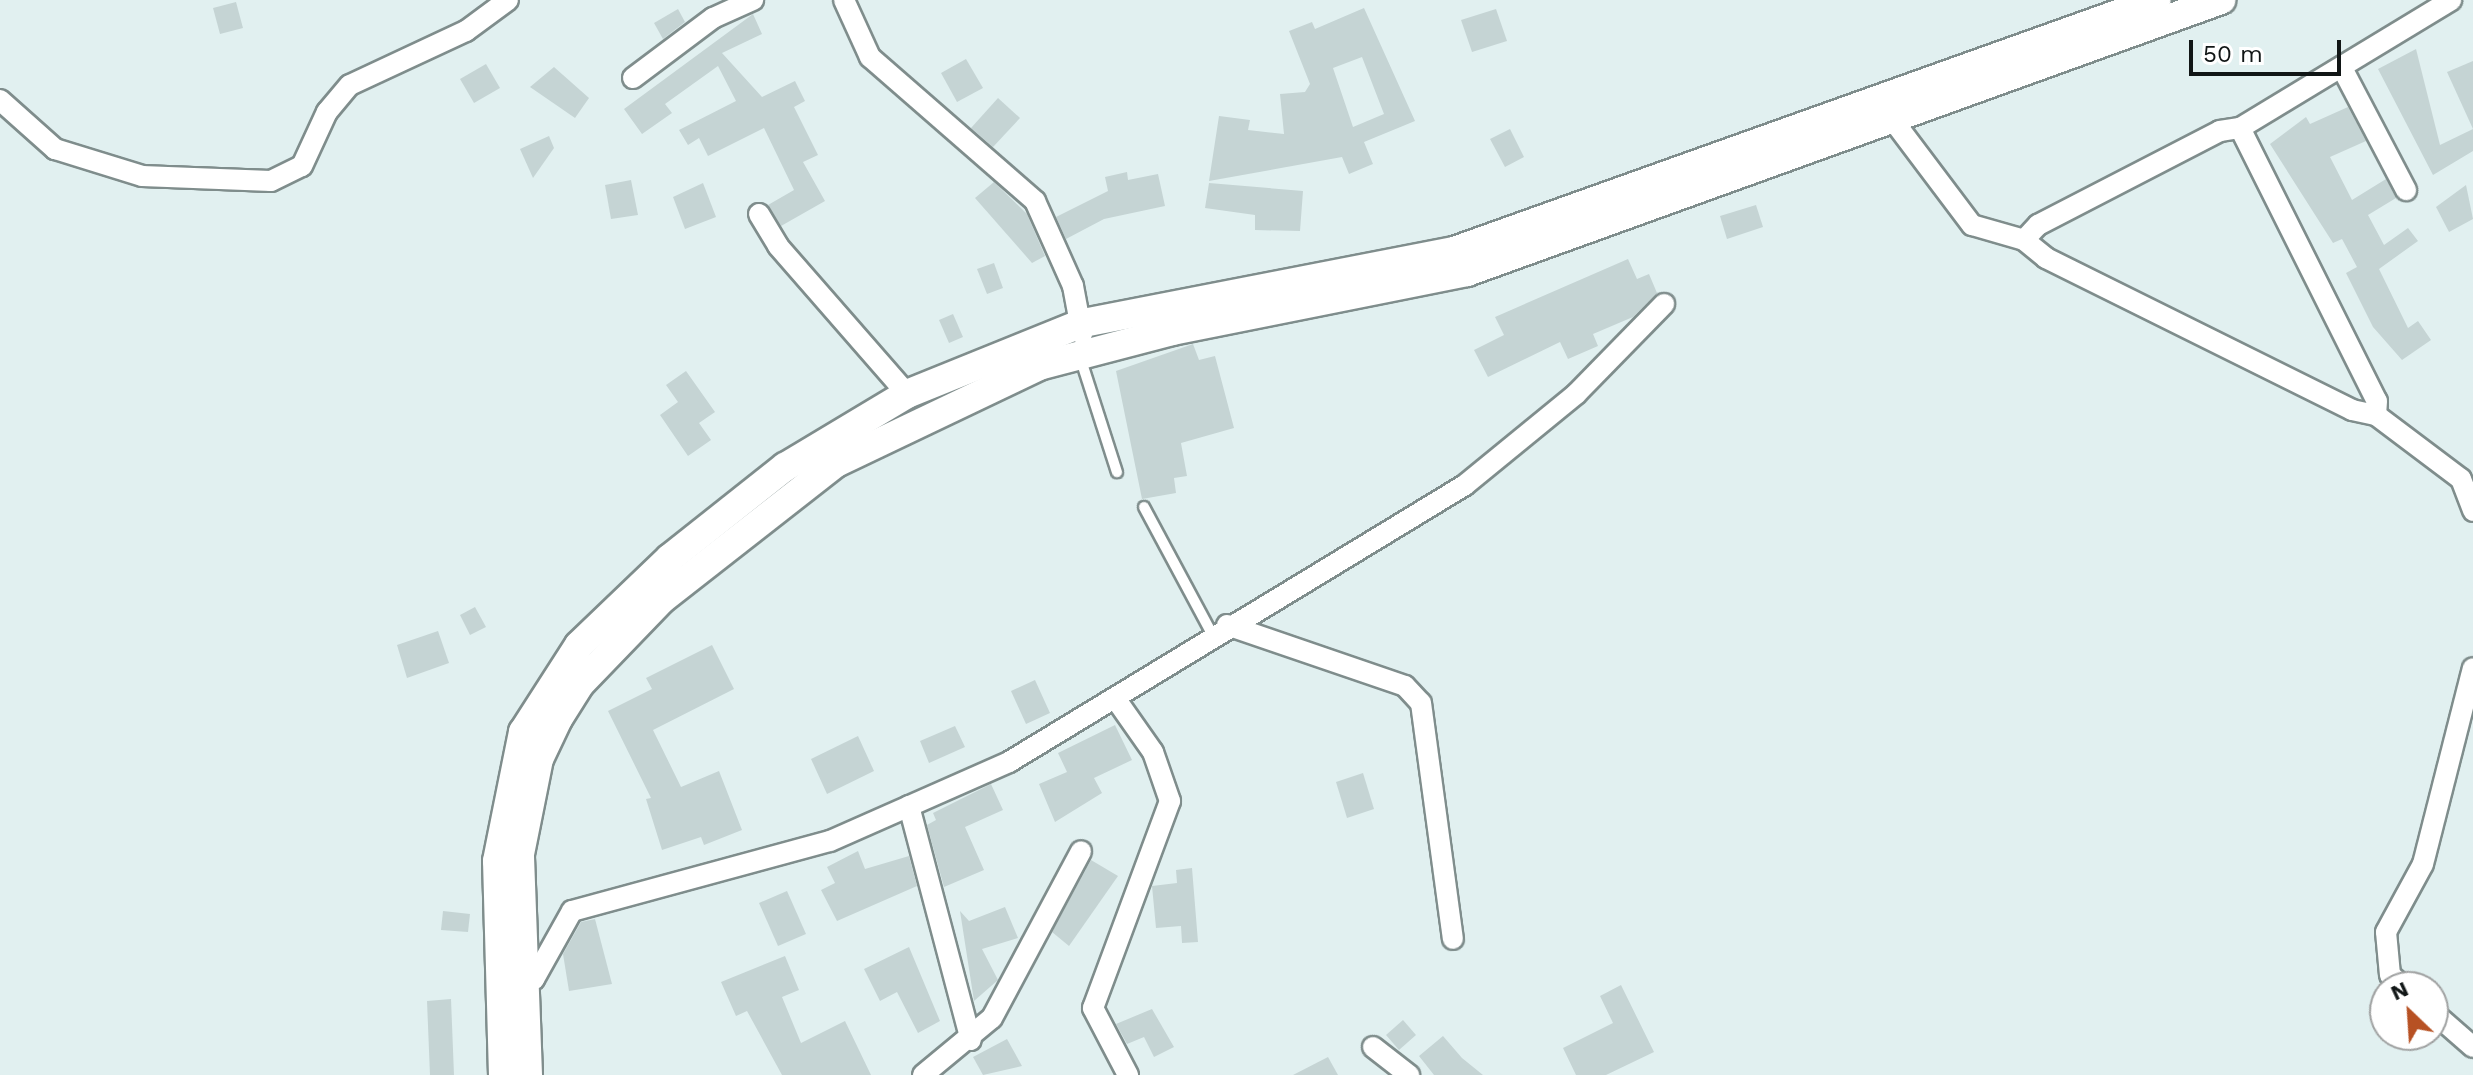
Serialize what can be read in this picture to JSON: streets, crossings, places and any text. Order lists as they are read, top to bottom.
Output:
{
  "scale_bar": "50 m",
  "north": "top left"
}
